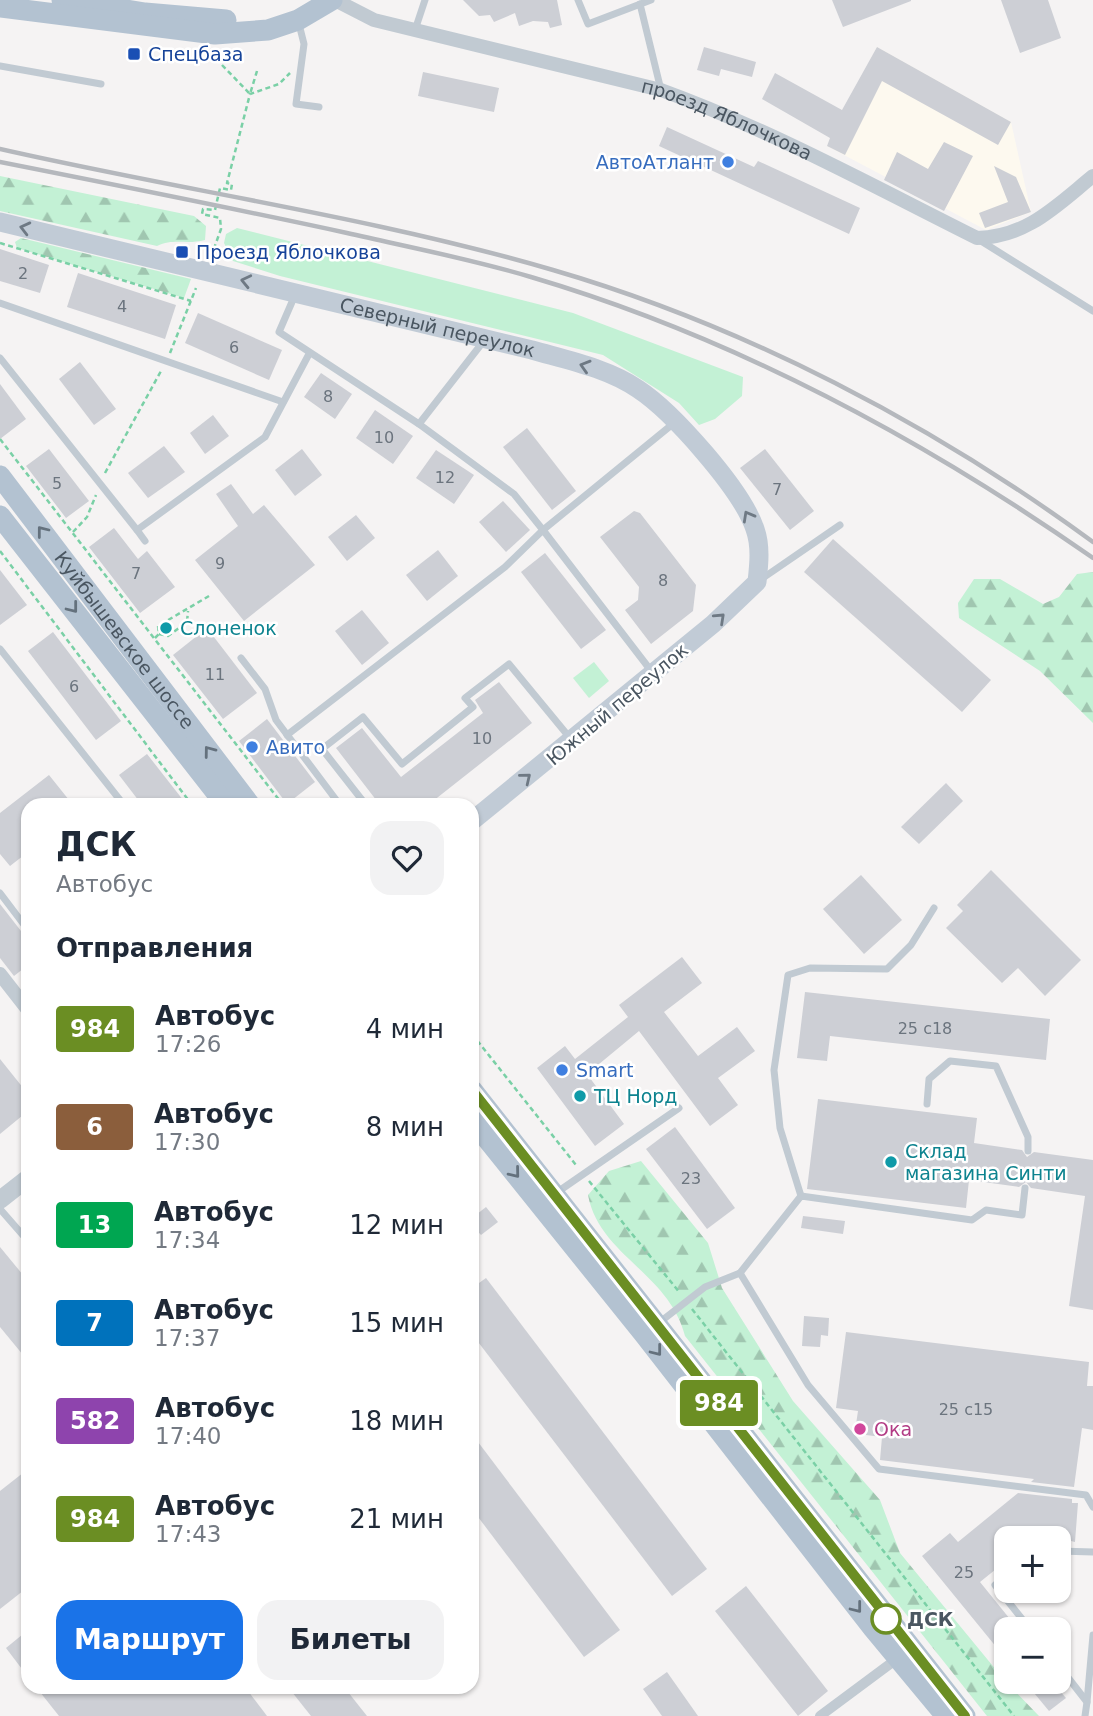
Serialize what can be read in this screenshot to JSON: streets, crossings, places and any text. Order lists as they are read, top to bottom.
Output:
{
  "streets": {
    "main road": ["Северный переулок", "Куйбышевское шоссе", "Южный переулок"],
    "street": ["проезд Яблочкова"]
  },
  "crossings": [
    ["Северный переулок", "Южный переулок"]
  ],
  "one_way": ["Северный переулок", "Южный переулок"],
  "places": {
    "transit": ["Спецбаза", "Проезд Яблочкова"],
    "other": [
      "АвтоАтлант",
      "Слоненок",
      "Авито",
      "Smart",
      "ТЦ Норд",
      "Склад магазина Синти",
      "Ока",
      "ДСК"
    ]
  },
  "lines": ["bus line 984"],
  "house_numbers": [
    "2",
    "4",
    "6",
    "8",
    "10",
    "12",
    "5",
    "7",
    "9",
    "7",
    "8",
    "11",
    "6",
    "10",
    "25 с18",
    "23",
    "25 с15",
    "25"
  ],
  "page": {
    "on_map": "984",
    "heading": [
      ["ДСК", "Автобус"],
      "Отправления"
    ],
    "list": [
      {
        "mark": "984",
        "name": "Автобус",
        "note": "17:26",
        "value": "4 мин"
      },
      {
        "mark": "6",
        "name": "Автобус",
        "note": "17:30",
        "value": "8 мин"
      },
      {
        "mark": "13",
        "name": "Автобус",
        "note": "17:34",
        "value": "12 мин"
      },
      {
        "mark": "7",
        "name": "Автобус",
        "note": "17:37",
        "value": "15 мин"
      },
      {
        "mark": "582",
        "name": "Автобус",
        "note": "17:40",
        "value": "18 мин"
      },
      {
        "mark": "984",
        "name": "Автобус",
        "note": "17:43",
        "value": "21 мин"
      }
    ],
    "map_buttons": ["+", "−"],
    "buttons": ["Маршрут", "Билеты"]
  }
}
